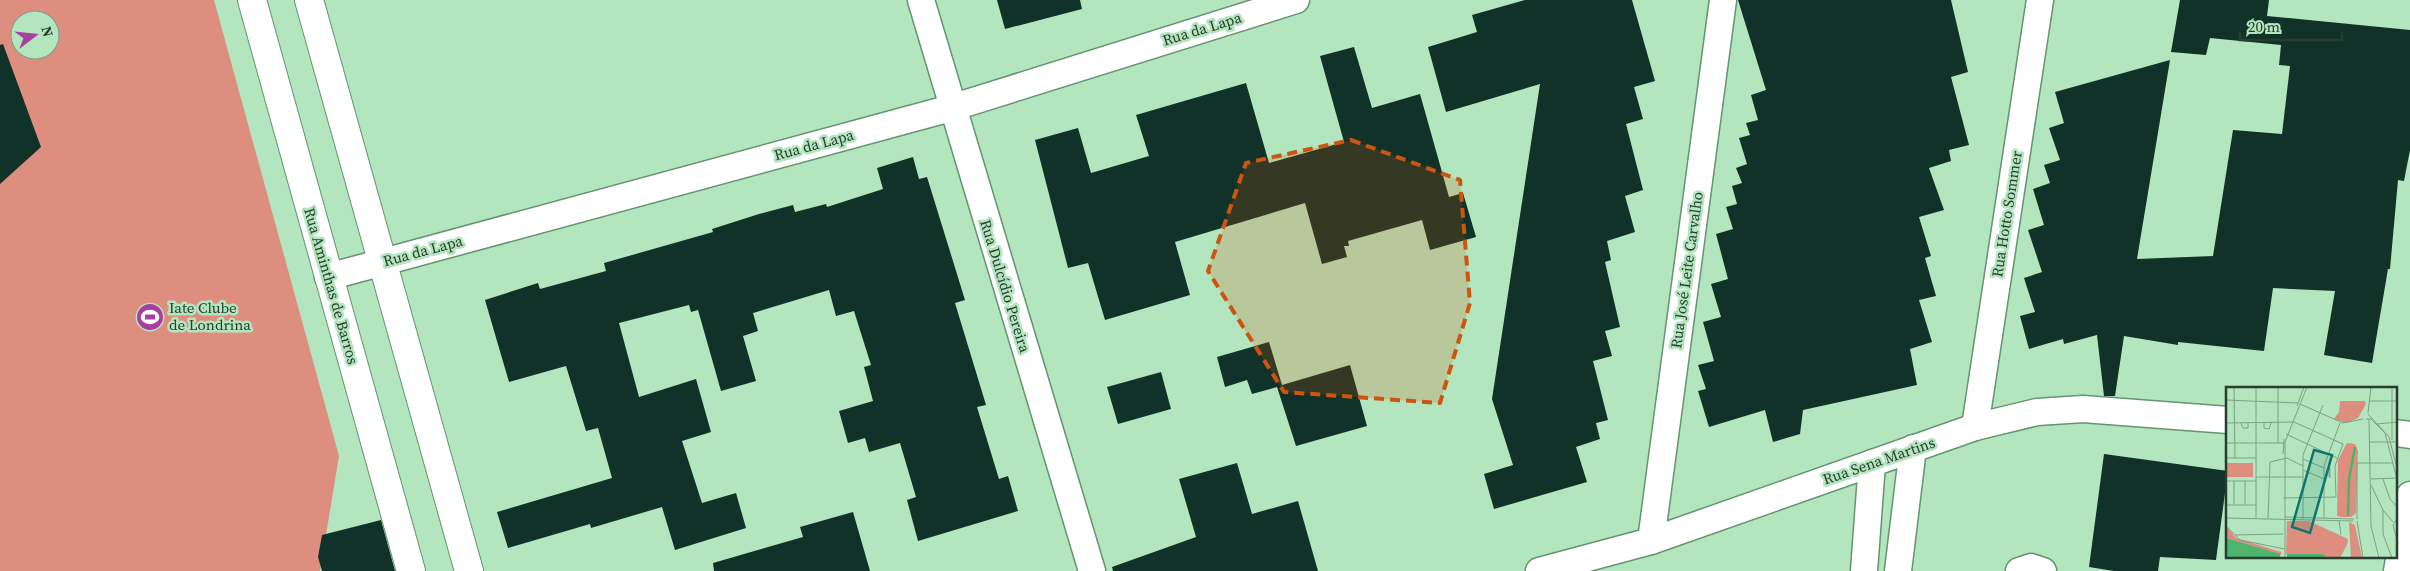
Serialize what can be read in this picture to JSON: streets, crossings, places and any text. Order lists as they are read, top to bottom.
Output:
{
  "streets": {
    "street": [
      "Rua da Lapa",
      "Rua Hotto Sommer",
      "Rua José Leite Carvalho",
      "Rua Aminthas de Barros",
      "Rua Dulcídio Pereira",
      "Rua Sena Martins"
    ]
  },
  "crossings": [
    ["Rua da Lapa", "Rua Aminthas de Barros"],
    ["Rua da Lapa", "Rua Dulcídio Pereira"],
    ["Rua Hotto Sommer", "Rua Sena Martins"],
    ["Rua José Leite Carvalho", "Rua Sena Martins"]
  ],
  "places": {
    "sports": ["Iate Clube de Londrina"]
  },
  "scale_bar": "20 m",
  "north": "right"
}
